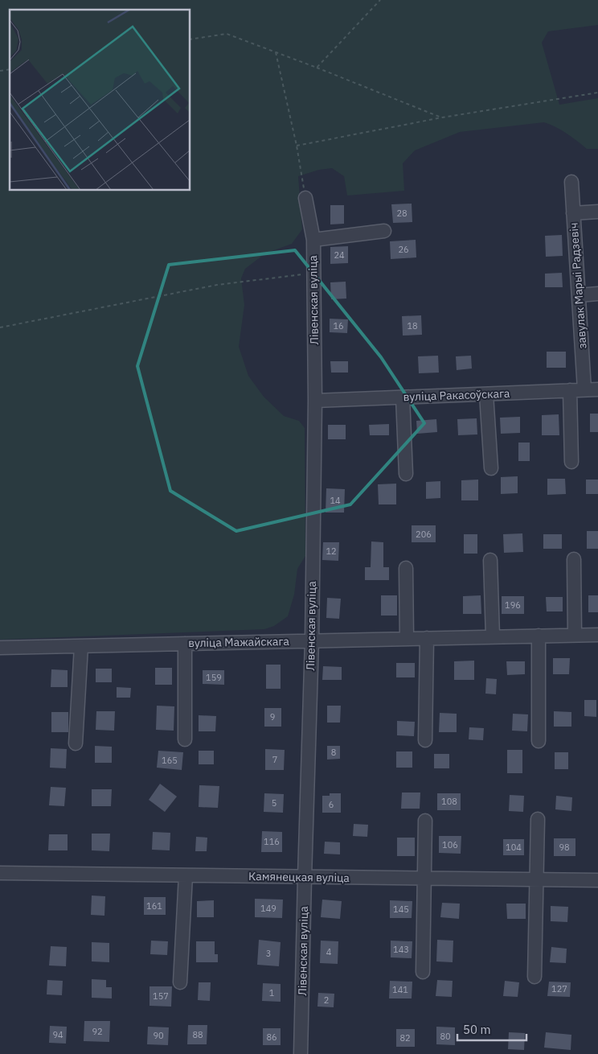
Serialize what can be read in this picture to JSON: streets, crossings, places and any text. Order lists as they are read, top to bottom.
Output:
{
  "streets": {
    "street": [
      "завулак Марыі Радзевіч",
      "Лівенская вуліца",
      "вуліца Ракасоўскага",
      "вуліца Мажайскага",
      "Камянецкая вуліца"
    ]
  },
  "crossings": [
    ["завулак Марыі Радзевіч", "вуліца Ракасоўскага"],
    ["Лівенская вуліца", "вуліца Ракасоўскага"],
    ["Лівенская вуліца", "вуліца Мажайскага"],
    ["Лівенская вуліца", "Камянецкая вуліца"]
  ],
  "house_numbers": [
    "28",
    "26",
    "24",
    "16",
    "18",
    "14",
    "206",
    "12",
    "196",
    "159",
    "9",
    "8",
    "7",
    "165",
    "108",
    "5",
    "6",
    "116",
    "106",
    "104",
    "98",
    "161",
    "149",
    "145",
    "143",
    "4",
    "3",
    "127",
    "141",
    "1",
    "157",
    "2",
    "92",
    "94",
    "88",
    "90",
    "80",
    "86",
    "82"
  ],
  "scale_bar": "50 m"
}
